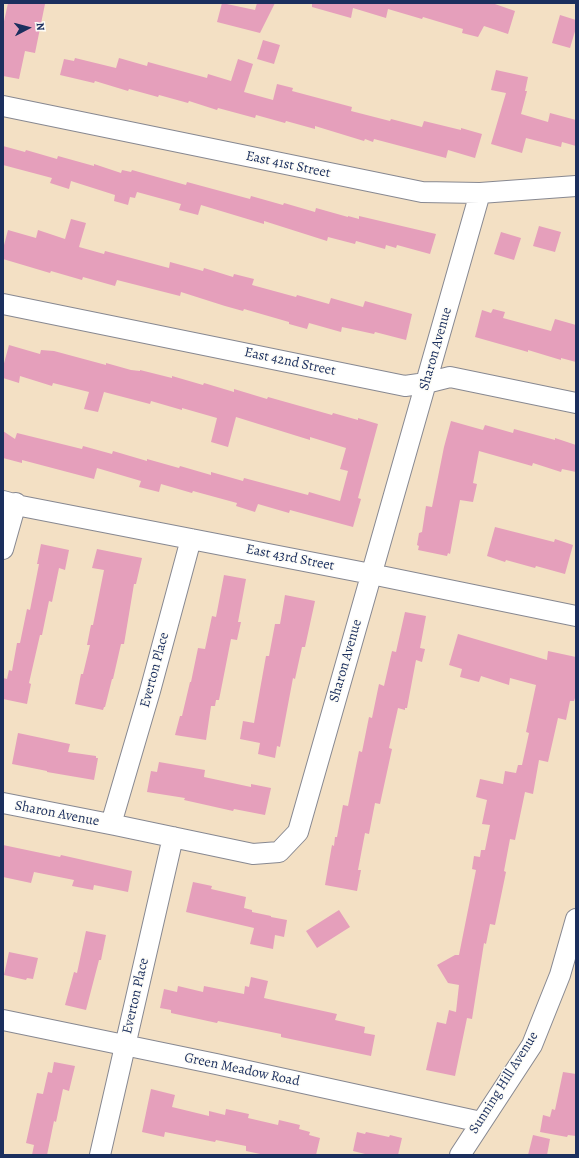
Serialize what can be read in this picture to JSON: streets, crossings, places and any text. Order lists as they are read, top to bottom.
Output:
{
  "streets": {
    "street": [
      "East 41st Street",
      "Sharon Avenue",
      "East 42nd Street",
      "East 43rd Street",
      "Everton Place",
      "Green Meadow Road",
      "Sunning Hill Avenue"
    ]
  },
  "crossings": [
    ["East 41st Street", "Sharon Avenue"],
    ["Sharon Avenue", "East 42nd Street"],
    ["Sharon Avenue", "East 43rd Street"],
    ["Sharon Avenue", "Everton Place"],
    ["East 43rd Street", "Everton Place"],
    ["Everton Place", "Green Meadow Road"],
    ["Green Meadow Road", "Sunning Hill Avenue"]
  ],
  "north": "right"
}
